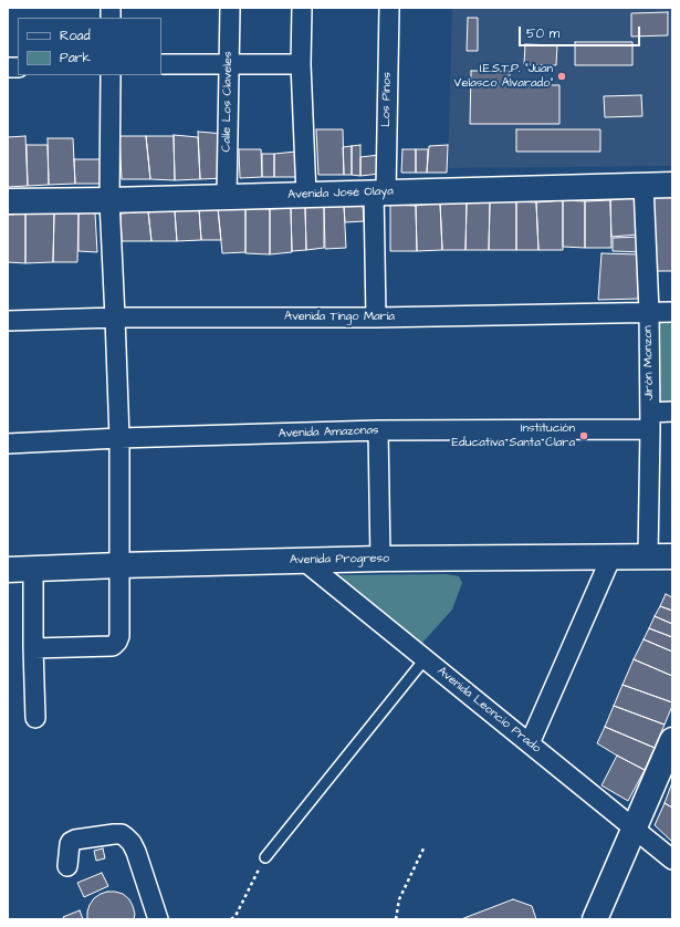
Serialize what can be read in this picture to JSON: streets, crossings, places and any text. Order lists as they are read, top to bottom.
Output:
{
  "streets": {
    "street": [
      "Los Pinos",
      "Calle Los Claveles",
      "Avenida José Olaya",
      "Avenida Tingo María",
      "Jirón Monzon",
      "Avenida Amazonas",
      "Avenida Progreso",
      "Avenida Leoncio Prado"
    ]
  },
  "crossings": [
    ["Los Pinos", "Avenida José Olaya"],
    ["Los Pinos", "Avenida Tingo María"],
    ["Calle Los Claveles", "Avenida José Olaya"],
    ["Avenida José Olaya", "Jirón Monzon"],
    ["Avenida Tingo María", "Jirón Monzon"],
    ["Jirón Monzon", "Avenida Amazonas"],
    ["Jirón Monzon", "Avenida Progreso"],
    ["Avenida Progreso", "Avenida Leoncio Prado"]
  ],
  "places": ["I.E.S.T.P. \"Juan Velasco Alvarado\"", "Institución Educativa Santa Clara"],
  "legend": ["Road", "Park"],
  "scale_bar": "50 m"
}
